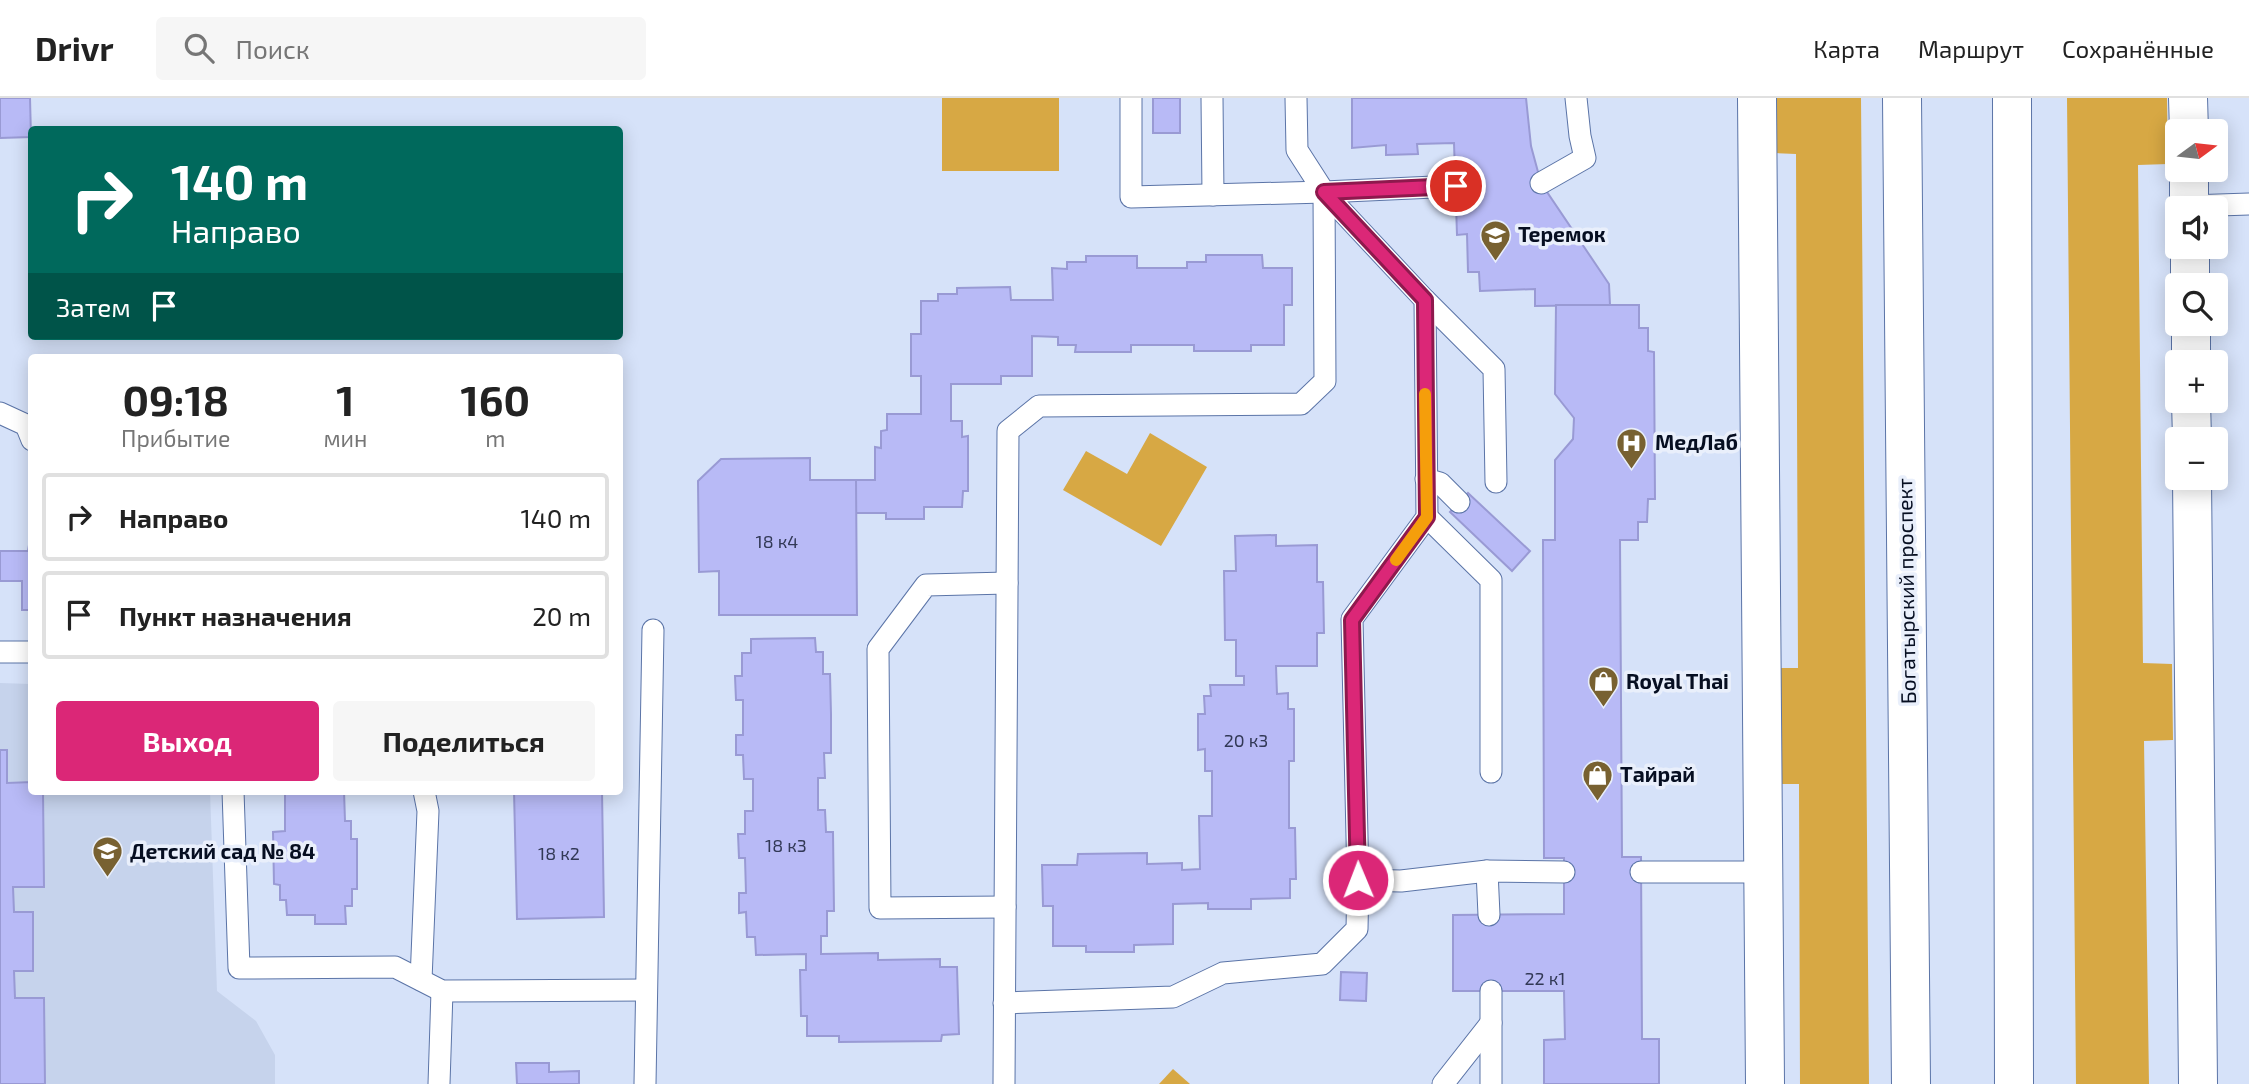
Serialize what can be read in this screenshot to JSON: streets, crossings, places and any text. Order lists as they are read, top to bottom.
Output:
{
  "streets": {
    "main road": ["Богатырский проспект"]
  },
  "places": {
    "school or university": ["Теремок", "Детский сад № 84"],
    "hospital": ["МедЛаб"],
    "shop": ["Royal Thai", "Тайрай"]
  },
  "house_numbers": [
    "18 к4",
    "20 к3",
    "18 к3",
    "18 к2",
    "22 к1"
  ],
  "north": "right",
  "page": {
    "header": "Drivr",
    "search": "Поиск",
    "nav": ["Карта", "Маршрут", "Сохранённые"],
    "map_buttons": ["+", "−"],
    "turn": ["140 m", "Направо"],
    "then": "Затем",
    "eta": [
      "09:18",
      "Прибытие",
      "1",
      "мин",
      "160",
      "m"
    ],
    "list": [
      {
        "name": "Направо",
        "value": "140 m"
      },
      {
        "name": "Пункт назначения",
        "value": "20 m"
      }
    ],
    "buttons": ["Выход", "Поделиться"]
  }
}
